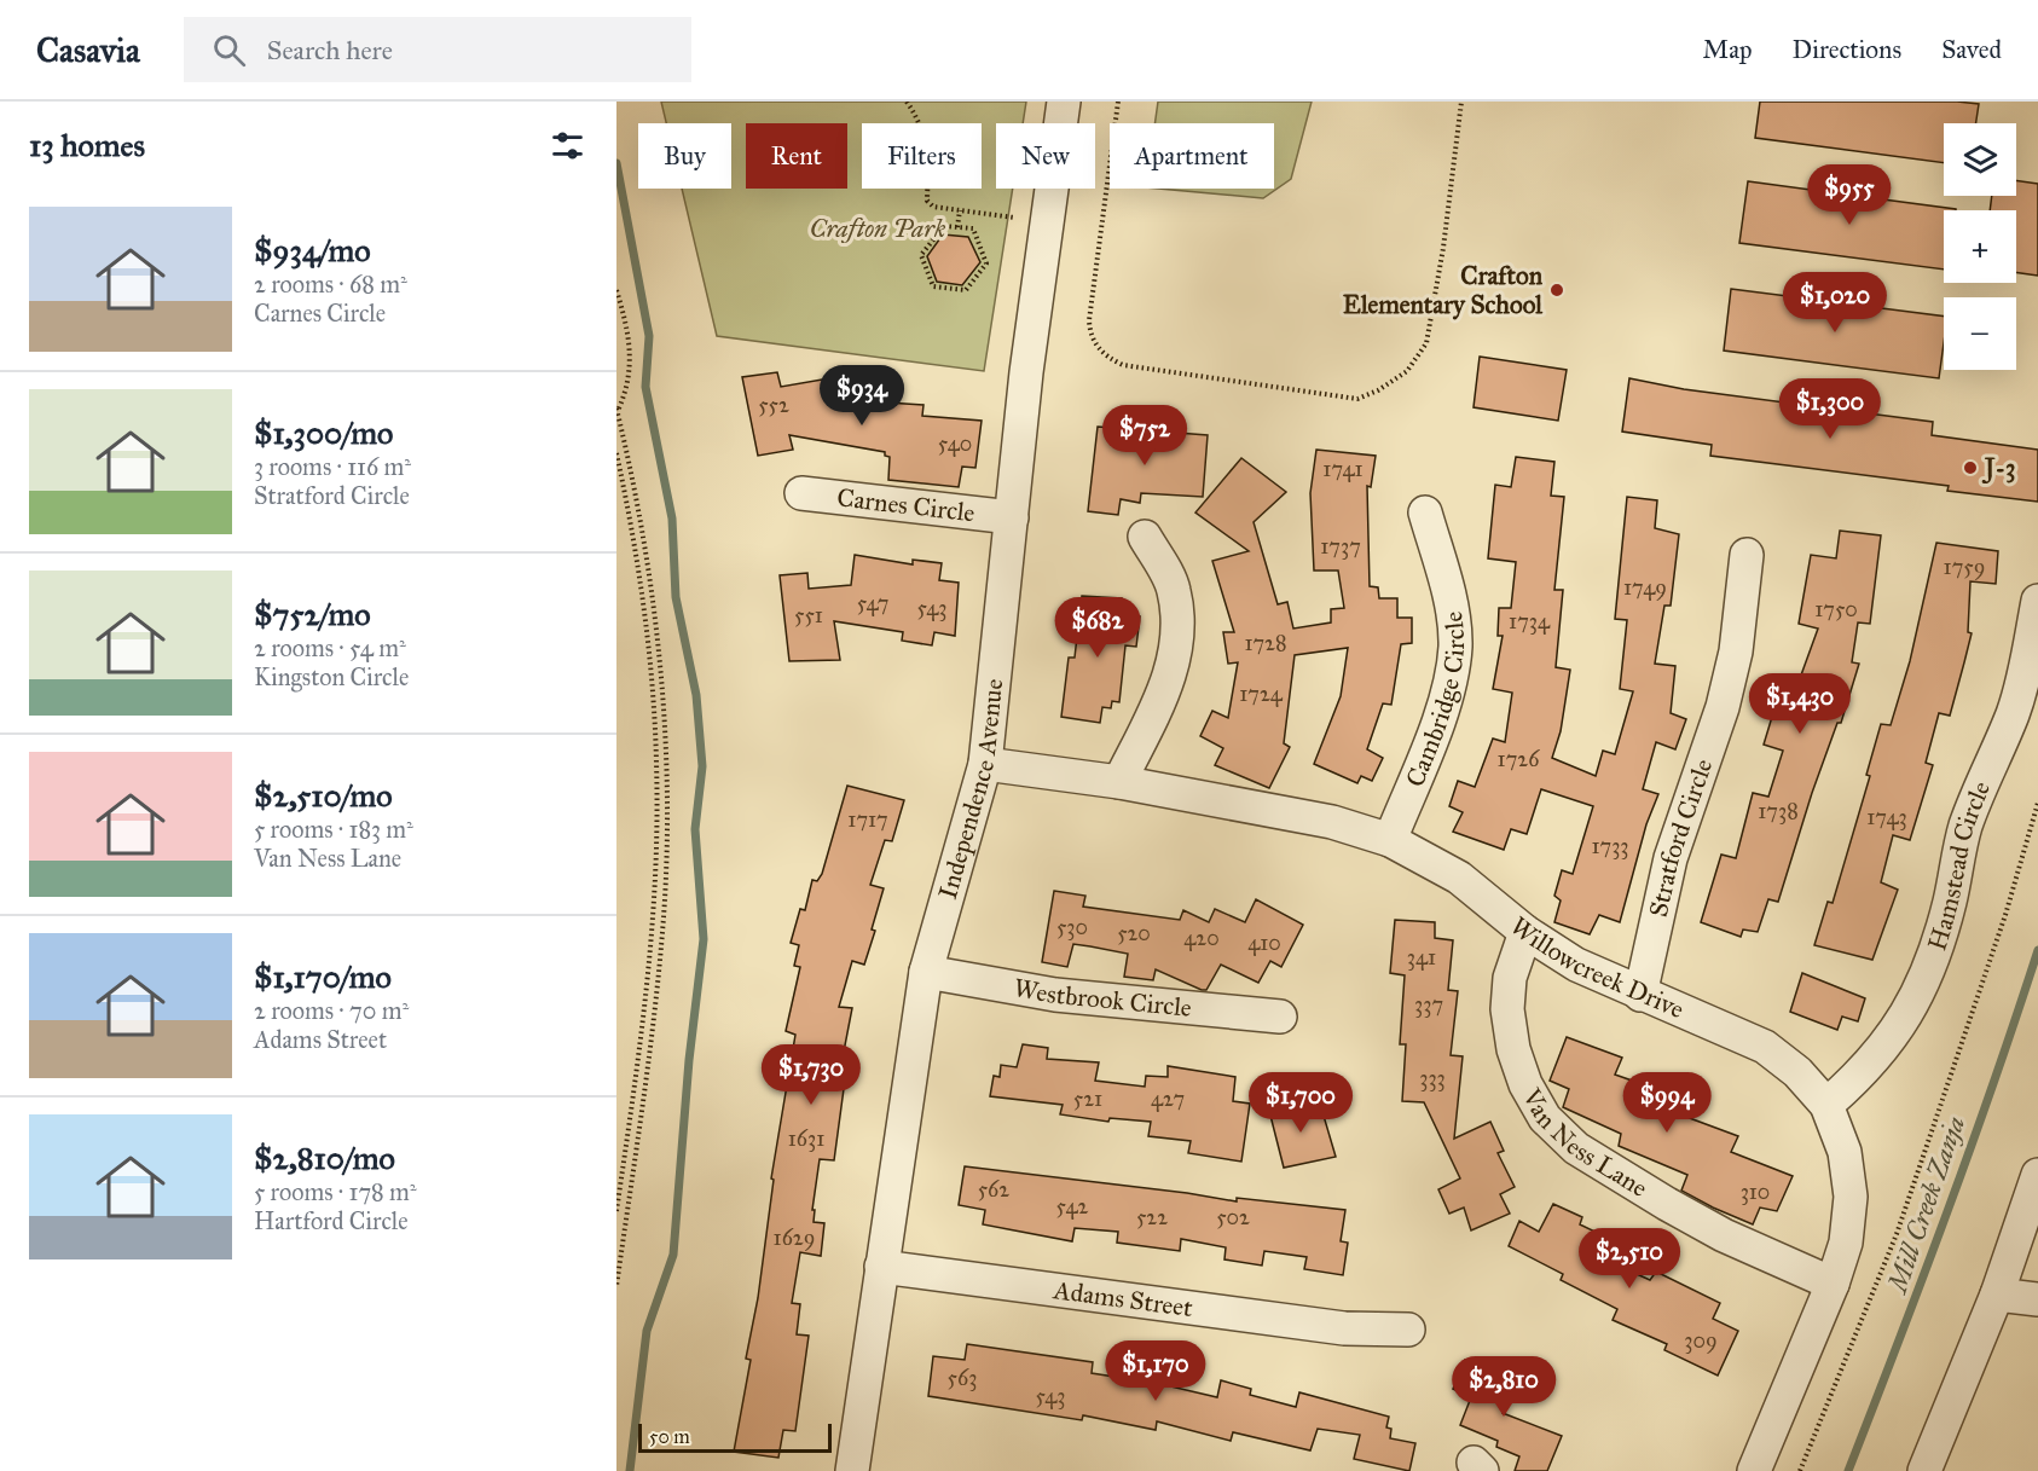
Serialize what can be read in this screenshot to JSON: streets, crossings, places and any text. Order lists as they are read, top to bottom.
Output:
{
  "streets": {
    "street": [
      "Carnes Circle",
      "Cambridge Circle",
      "Independence Avenue",
      "Stratford Circle",
      "Hamstead Circle",
      "Willowcreek Drive",
      "Westbrook Circle",
      "Van Ness Lane",
      "Adams Street"
    ]
  },
  "crossings": [
    ["Carnes Circle", "Independence Avenue"],
    ["Cambridge Circle", "Willowcreek Drive"],
    ["Independence Avenue", "Willowcreek Drive"],
    ["Independence Avenue", "Westbrook Circle"],
    ["Independence Avenue", "Adams Street"],
    ["Stratford Circle", "Willowcreek Drive"],
    ["Hamstead Circle", "Willowcreek Drive"],
    ["Willowcreek Drive", "Van Ness Lane"]
  ],
  "water": ["Mill Creek Zanja"],
  "parks": ["Crafton Park"],
  "places": ["Crafton Elementary School", "J-3"],
  "house_numbers": [
    "552",
    "540",
    "1741",
    "1737",
    "1759",
    "1749",
    "547",
    "543",
    "1750",
    "551",
    "1734",
    "1728",
    "1724",
    "1726",
    "1738",
    "1743",
    "1717",
    "1733",
    "530",
    "520",
    "420",
    "410",
    "341",
    "337",
    "333",
    "521",
    "427",
    "1631",
    "562",
    "310",
    "542",
    "522",
    "502",
    "1629",
    "309",
    "563",
    "543"
  ],
  "scale_bar": "50 m",
  "page": {
    "header": "Casavia",
    "search": "Search here",
    "nav": ["Map", "Directions", "Saved"],
    "heading": "13 homes",
    "map_buttons": ["+", "−"],
    "chip": [
      "Buy",
      "Rent",
      "Filters",
      "New",
      "Apartment"
    ],
    "price": [
      "$955",
      "$1,020",
      "$934",
      "$1,300",
      "$752",
      "$682",
      "$1,430",
      "$1,730",
      "$1,700",
      "$994",
      "$2,510",
      "$1,170",
      "$2,810"
    ],
    "list": [
      {
        "name": "$934/mo",
        "note": "2 rooms · 68 m² · Carnes Circle"
      },
      {
        "name": "$1,300/mo",
        "note": "3 rooms · 116 m² · Stratford Circle"
      },
      {
        "name": "$752/mo",
        "note": "2 rooms · 54 m² · Kingston Circle"
      },
      {
        "name": "$2,510/mo",
        "note": "5 rooms · 183 m² · Van Ness Lane"
      },
      {
        "name": "$1,170/mo",
        "note": "2 rooms · 70 m² · Adams Street"
      },
      {
        "name": "$2,810/mo",
        "note": "5 rooms · 178 m² · Hartford Circle"
      }
    ],
    "scale": "50 m"
  }
}
